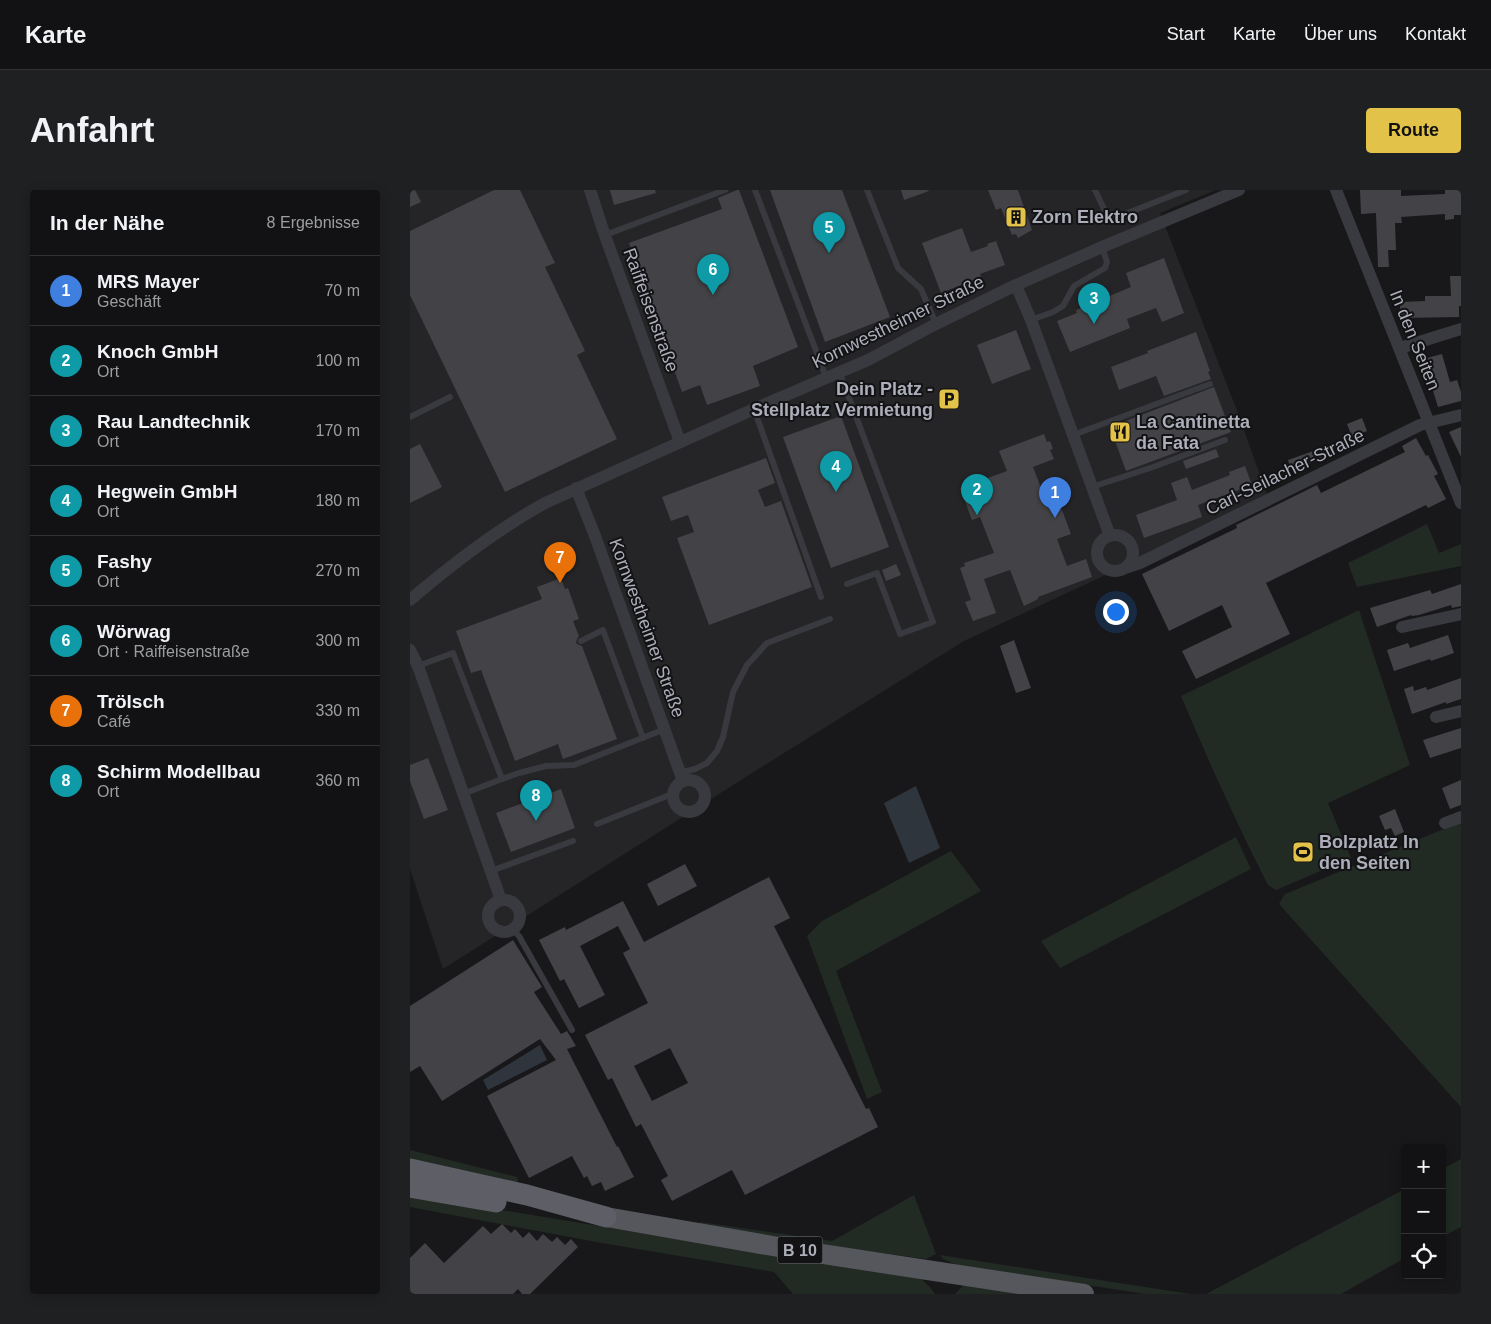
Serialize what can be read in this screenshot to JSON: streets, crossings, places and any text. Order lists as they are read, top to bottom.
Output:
{
  "streets": {
    "highway": ["B 10"],
    "street": [
      "Raiffeisenstraße",
      "Kornwestheimer Straße",
      "In den Seiten",
      "Carl-Seilacher-Straße"
    ]
  },
  "crossings": [
    ["Raiffeisenstraße", "Kornwestheimer Straße"],
    ["In den Seiten", "Carl-Seilacher-Straße"]
  ],
  "places": {
    "building": ["Zorn Elektro"],
    "parking": ["Dein Platz - Stellplatz Vermietung"],
    "restaurant": ["La Cantinetta da Fata"],
    "sports": ["Bolzplatz In den Seiten"]
  },
  "page": {
    "header": "Karte",
    "nav": [
      "Start",
      "Karte",
      "Über uns",
      "Kontakt"
    ],
    "buttons": "Route",
    "title": "Anfahrt",
    "heading": ["In der Nähe", "8 Ergebnisse"],
    "pins": [
      "5",
      "6",
      "3",
      "4",
      "2",
      "1",
      "7",
      "8"
    ],
    "list": [
      {
        "mark": "1",
        "name": "MRS Mayer",
        "note": "Geschäft",
        "value": "70 m"
      },
      {
        "mark": "2",
        "name": "Knoch GmbH",
        "note": "Ort",
        "value": "100 m"
      },
      {
        "mark": "3",
        "name": "Rau Landtechnik",
        "note": "Ort",
        "value": "170 m"
      },
      {
        "mark": "4",
        "name": "Hegwein GmbH",
        "note": "Ort",
        "value": "180 m"
      },
      {
        "mark": "5",
        "name": "Fashy",
        "note": "Ort",
        "value": "270 m"
      },
      {
        "mark": "6",
        "name": "Wörwag",
        "note": "Ort · Raiffeisenstraße",
        "value": "300 m"
      },
      {
        "mark": "7",
        "name": "Trölsch",
        "note": "Café",
        "value": "330 m"
      },
      {
        "mark": "8",
        "name": "Schirm Modellbau",
        "note": "Ort",
        "value": "360 m"
      }
    ],
    "map_buttons": ["+", "−"]
  }
}
